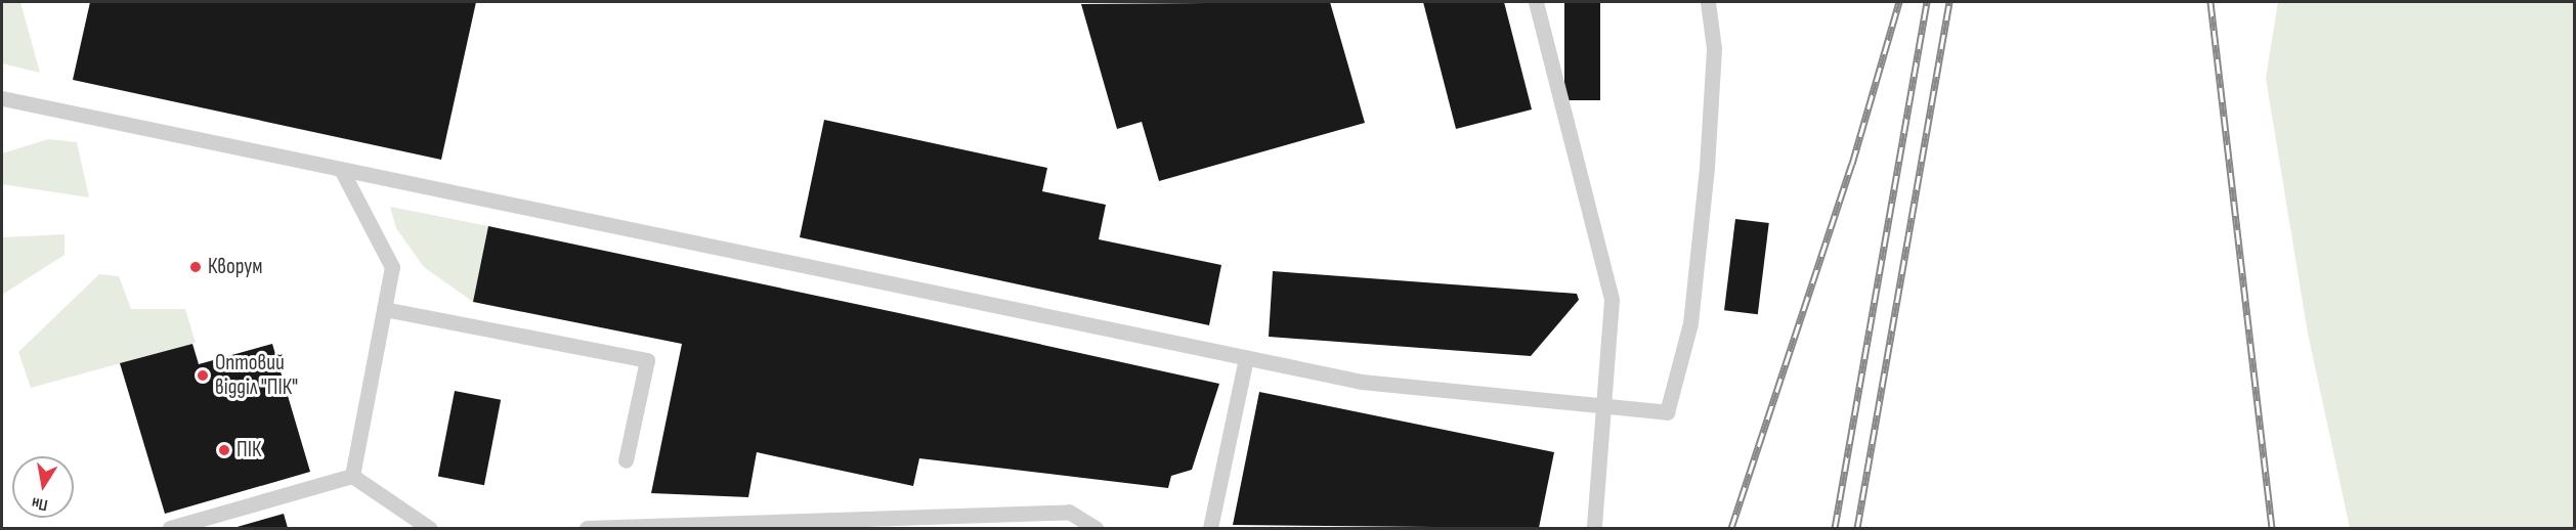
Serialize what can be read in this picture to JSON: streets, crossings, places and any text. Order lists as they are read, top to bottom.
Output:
{
  "places": ["Кворум", "Оптовий відділ \"ПІК\"", "ПІК"],
  "north": "bottom"
}
